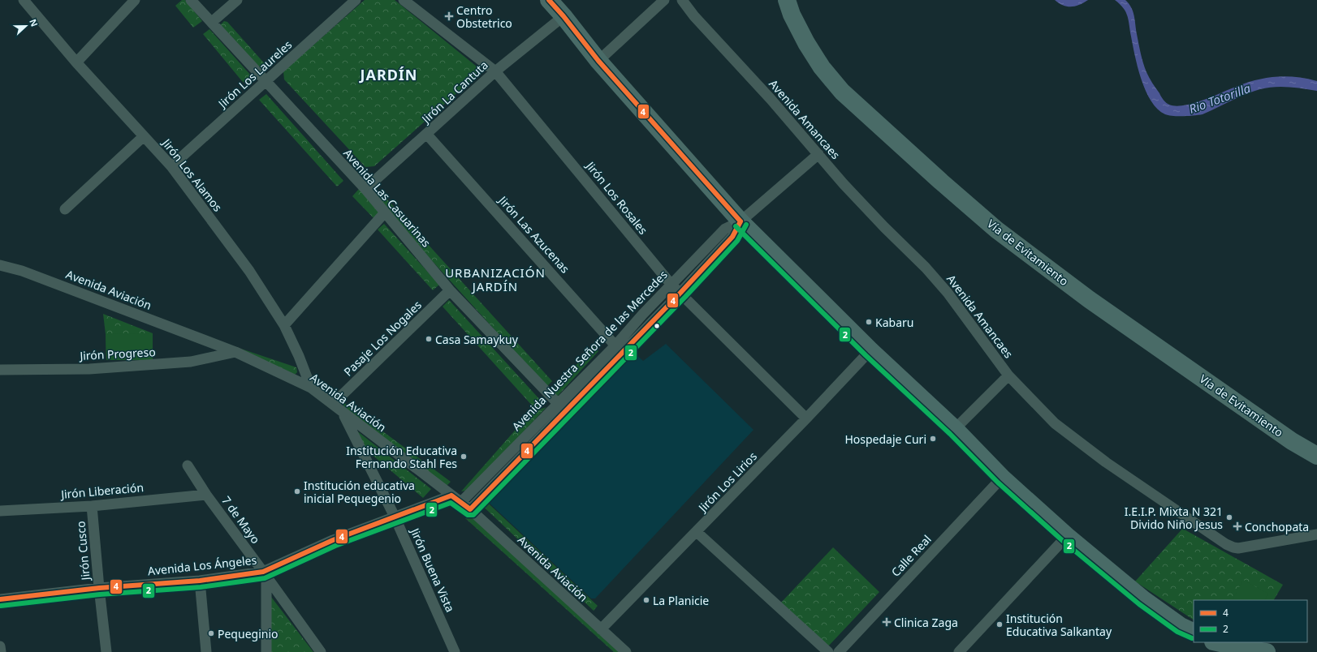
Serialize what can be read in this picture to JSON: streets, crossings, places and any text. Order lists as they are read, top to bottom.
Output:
{
  "streets": {
    "highway": ["Vía de Evitamiento"],
    "street": [
      "Jirón Los Laureles",
      "Jirón La Cantuta",
      "Avenida Amancaes",
      "Jirón Los Alamos",
      "Avenida Las Casuarinas",
      "Jirón Los Rosales",
      "Jirón Las Azucenas",
      "Avenida Aviación",
      "Pasaje Los Nogales",
      "Avenida Nuestra Señora de las Mercedes",
      "Jirón Progreso",
      "Jirón Los Lirios",
      "Jirón Liberación",
      "7 de Mayo",
      "Jirón Cusco",
      "Calle Real",
      "Avenida Los Ángeles",
      "Jirón Buena Vista"
    ]
  },
  "crossings": [
    ["Jirón Los Laureles", "Jirón Los Alamos"],
    ["Jirón Los Laureles", "Avenida Las Casuarinas"],
    ["Jirón La Cantuta", "Avenida Las Casuarinas"],
    ["Jirón La Cantuta", "Jirón Los Rosales"],
    ["Jirón La Cantuta", "Jirón Las Azucenas"],
    ["Avenida Amancaes", "Avenida Nuestra Señora de las Mercedes"],
    ["Jirón Los Alamos", "Avenida Aviación"],
    ["Avenida Las Casuarinas", "Pasaje Los Nogales"],
    ["Avenida Las Casuarinas", "Avenida Nuestra Señora de las Mercedes"],
    ["Jirón Los Rosales", "Avenida Nuestra Señora de las Mercedes"],
    ["Jirón Los Rosales", "Jirón Los Lirios"],
    ["Jirón Las Azucenas", "Avenida Nuestra Señora de las Mercedes"],
    ["Avenida Aviación", "Pasaje Los Nogales"],
    ["Avenida Aviación", "Avenida Nuestra Señora de las Mercedes"],
    ["Avenida Aviación", "Jirón Progreso"],
    ["Avenida Aviación", "Jirón Los Lirios"],
    ["Avenida Aviación", "Avenida Los Ángeles"],
    ["Avenida Aviación", "Jirón Buena Vista"],
    ["Jirón Liberación", "7 de Mayo"],
    ["Jirón Liberación", "Jirón Cusco"],
    ["7 de Mayo", "Avenida Los Ángeles"],
    ["Jirón Cusco", "Avenida Los Ángeles"],
    ["Avenida Los Ángeles", "Jirón Buena Vista"]
  ],
  "districts": ["JARDÍN", "URBANIZACIÓN JARDÍN"],
  "water": ["Rio Totorilla"],
  "places": {
    "health": ["Centro Obstetrico", "Conchopata", "Clinica Zaga"],
    "other": [
      "Kabaru",
      "Casa Samaykuy",
      "Hospedaje Curi",
      "Institución Educativa Fernando Stahl Fes",
      "Institución educativa inicial Pequegenio",
      "I.E.I.P. Mixta N 321 Divido Niño Jesus",
      "La Planicie",
      "Institución Educativa Salkantay",
      "Pequeginio"
    ]
  },
  "lines": ["transit line 4", "transit line 2"],
  "legend": ["4", "2"],
  "north": "right"
}
